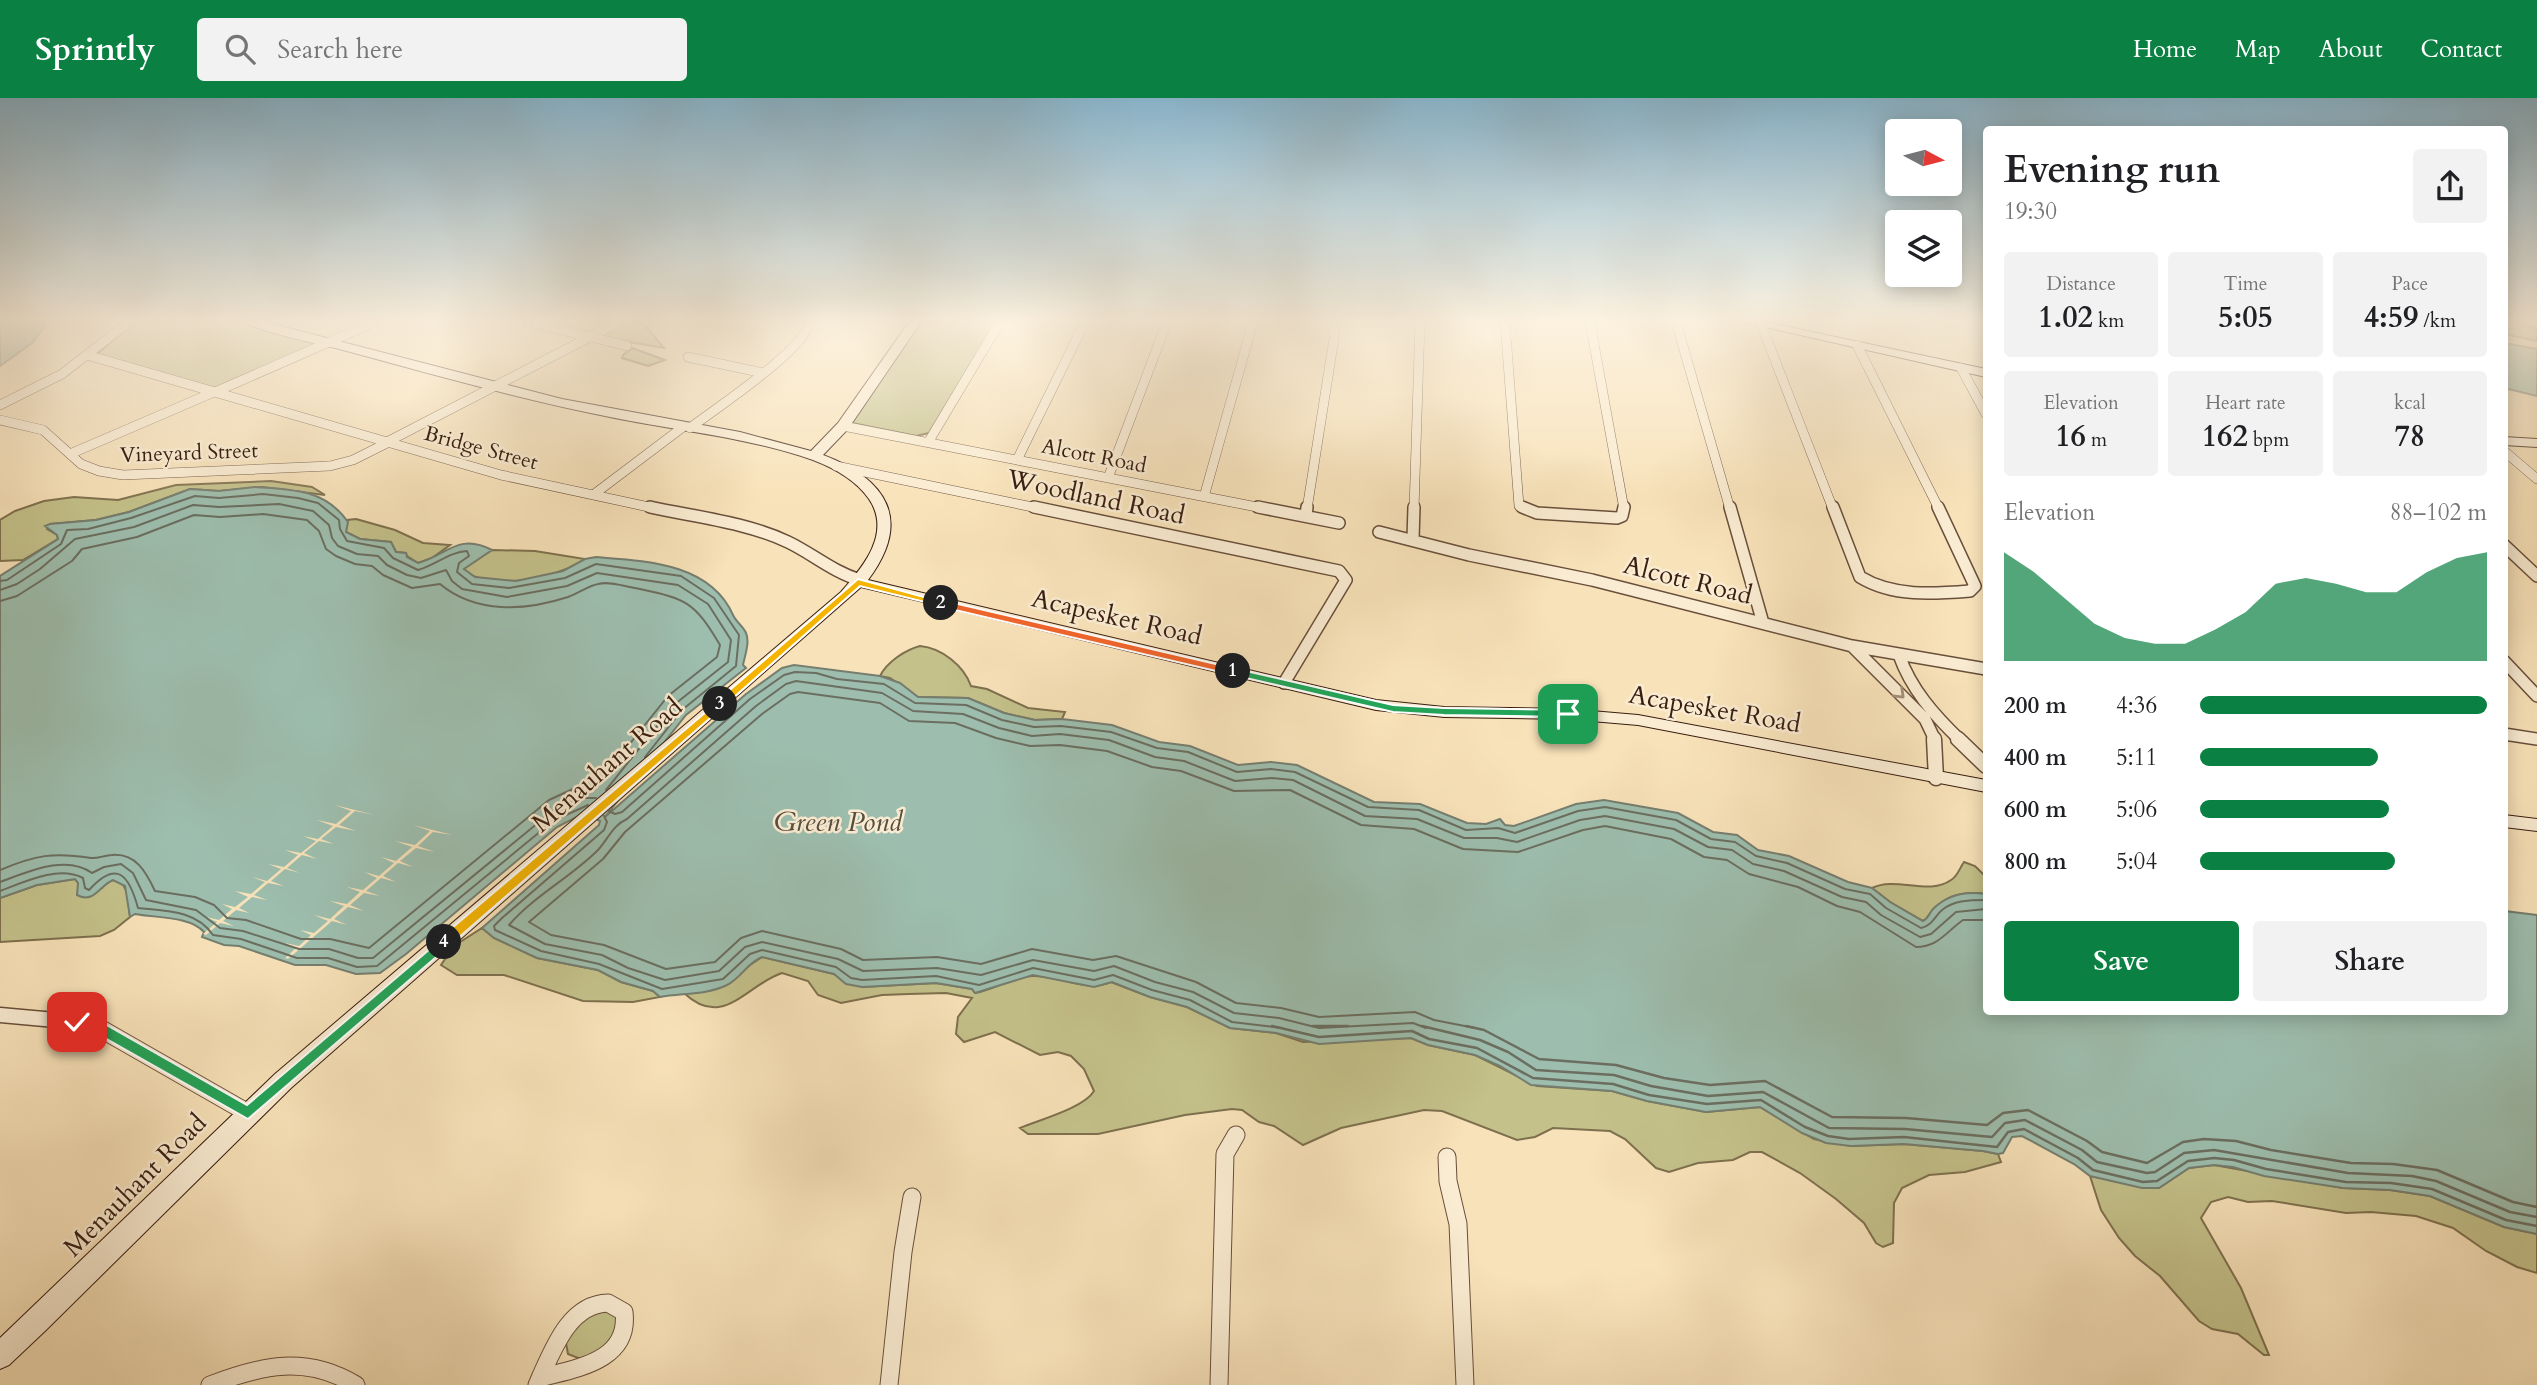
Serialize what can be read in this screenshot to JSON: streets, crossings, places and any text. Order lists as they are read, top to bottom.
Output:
{
  "streets": {
    "main road": ["Acapesket Road", "Menauhant Road"],
    "street": [
      "Bridge Street",
      "Vineyard Street",
      "Alcott Road",
      "Woodland Road"
    ]
  },
  "crossings": [
    ["Bridge Street", "Vineyard Street"],
    ["Bridge Street", "Acapesket Road"],
    ["Bridge Street", "Menauhant Road"],
    ["Vineyard Street", "Menauhant Road"],
    ["Woodland Road", "Acapesket Road"],
    ["Woodland Road", "Menauhant Road"],
    ["Acapesket Road", "Menauhant Road"]
  ],
  "water": ["Green Pond"],
  "north": "right",
  "page": {
    "header": "Sprintly",
    "search": "Search here",
    "nav": [
      "Home",
      "Map",
      "About",
      "Contact"
    ],
    "heading": ["Evening run", "19:30"],
    "stats": [
      ["Distance", "1.02 km"],
      ["Time", "5:05"],
      ["Pace", "4:59 /km"],
      ["Elevation", "16 m"],
      ["Heart rate", "162 bpm"],
      ["kcal", "78"]
    ],
    "chart": ["Elevation", "88–102 m"],
    "pins": [
      "2",
      "1",
      "3",
      "4"
    ],
    "list": [
      {
        "name": "200 m",
        "note": "4:36"
      },
      {
        "name": "400 m",
        "note": "5:11"
      },
      {
        "name": "600 m",
        "note": "5:06"
      },
      {
        "name": "800 m",
        "note": "5:04"
      }
    ],
    "buttons": ["Save", "Share"]
  }
}
